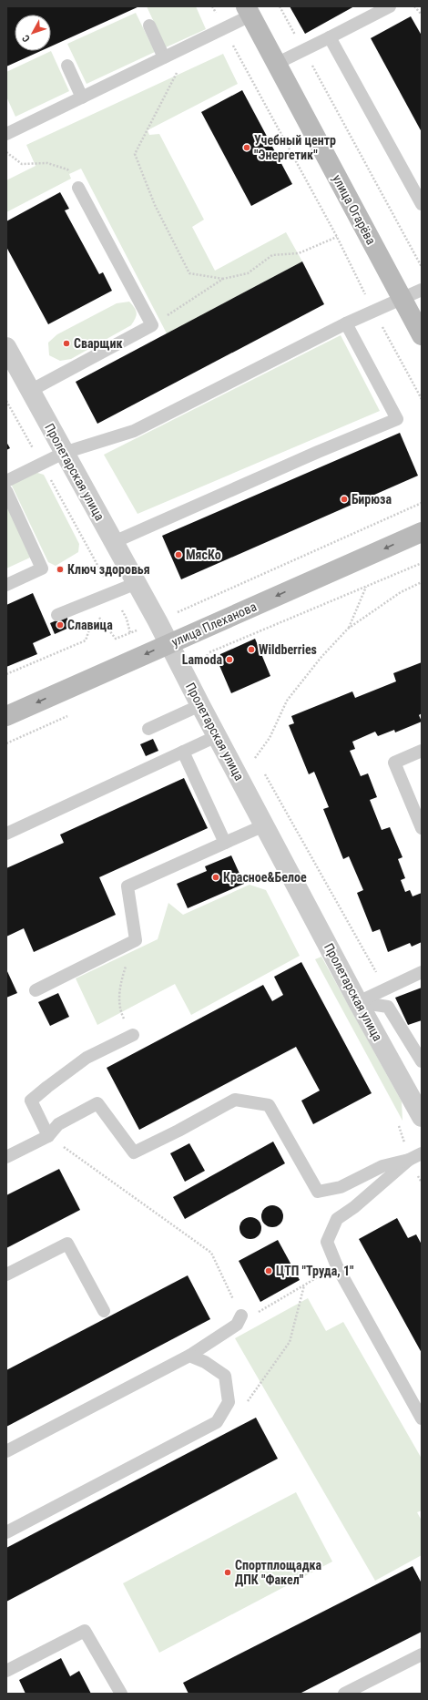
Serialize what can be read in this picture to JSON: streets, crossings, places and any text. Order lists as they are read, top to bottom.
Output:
{
  "streets": {
    "main road": ["улица Огарёва", "улица Плеханова"],
    "street": ["Пролетарская улица"]
  },
  "crossings": [
    ["Пролетарская улица", "улица Плеханова"]
  ],
  "one_way": ["улица Плеханова"],
  "places": [
    "Учебный центр \"Энергетик\"",
    "Сварщик",
    "Бирюза",
    "МясКо",
    "Ключ здоровья",
    "Славица",
    "Wildberries",
    "Lamoda",
    "Красное&Белое",
    "ЦТП \"Труда, 1\"",
    "Спортплощадка ДПК \"Факел\""
  ],
  "north": "bottom left"
}
